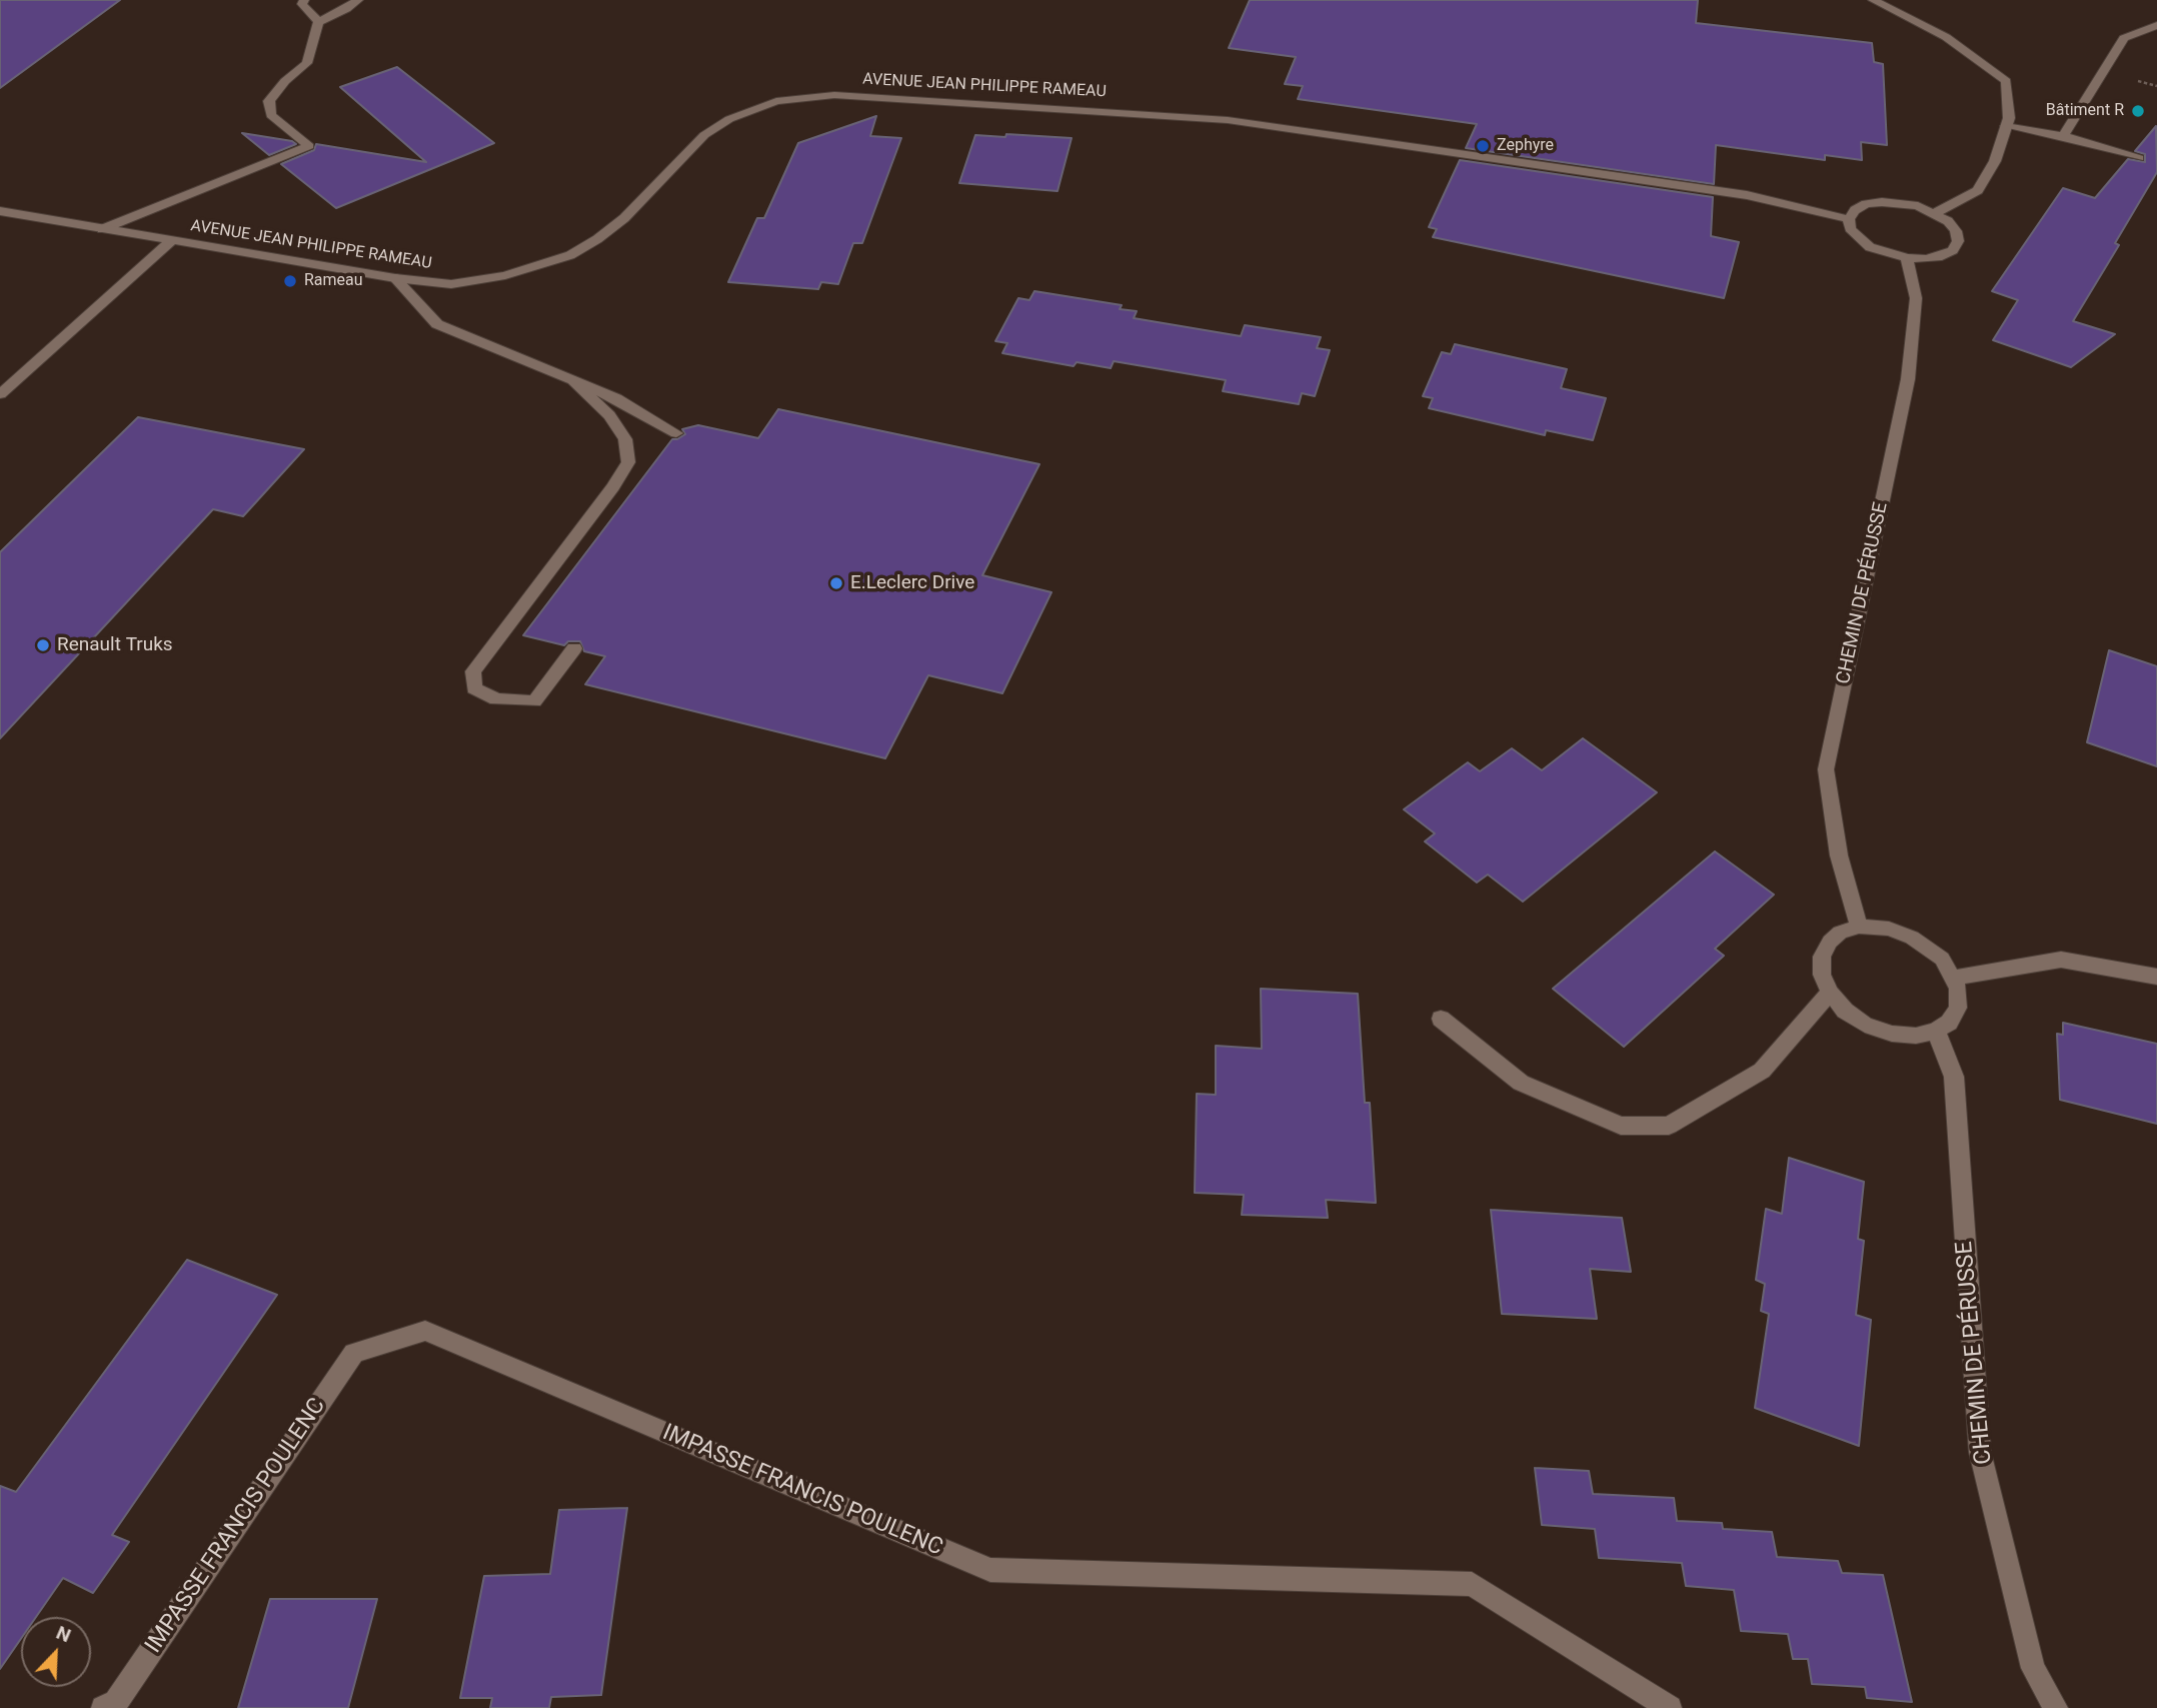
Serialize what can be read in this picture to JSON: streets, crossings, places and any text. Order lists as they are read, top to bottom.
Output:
{
  "streets": {
    "street": ["AVENUE JEAN PHILIPPE RAMEAU", "CHEMIN DE PÉRUSSE", "IMPASSE FRANCIS POULENC"]
  },
  "places": [
    "Bâtiment R",
    "Zephyre",
    "Rameau",
    "E.Leclerc Drive",
    "Renault Truks"
  ],
  "north": "top right"
}
